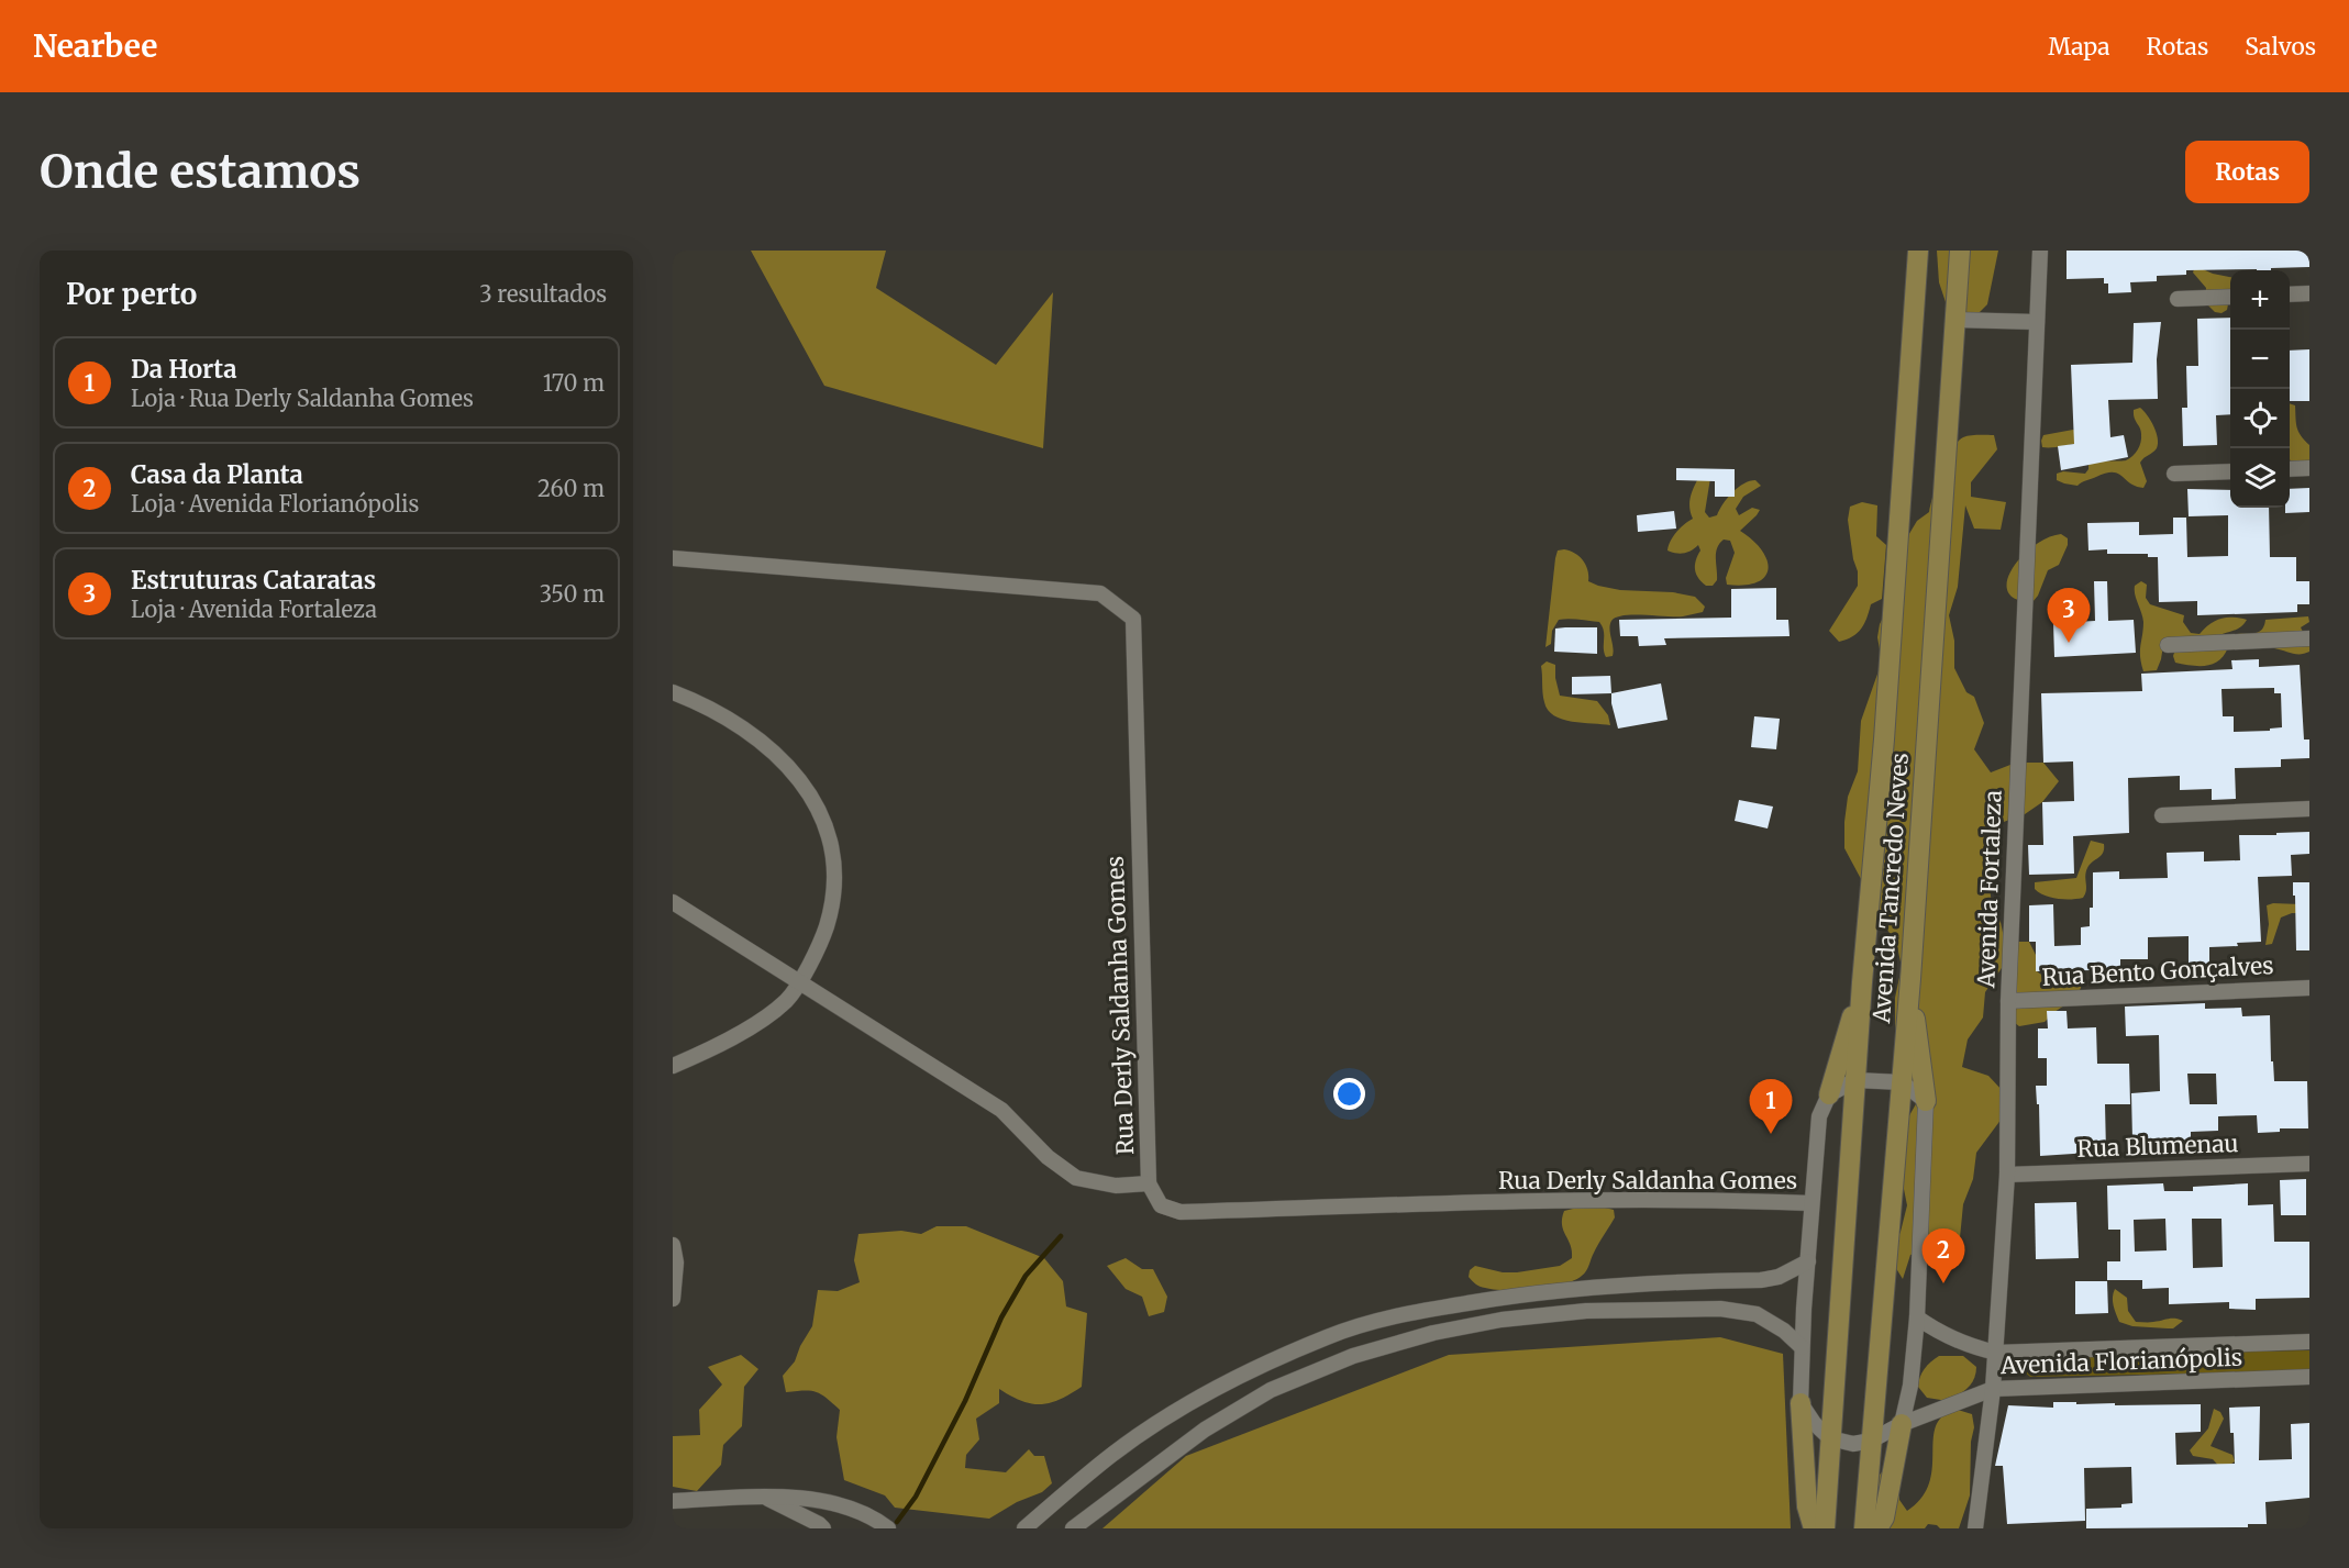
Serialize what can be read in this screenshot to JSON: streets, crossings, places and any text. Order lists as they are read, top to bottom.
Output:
{
  "streets": {
    "main road": ["Avenida Tancredo Neves"],
    "street": [
      "Avenida Fortaleza",
      "Rua Bento Gonçalves",
      "Rua Derly Saldanha Gomes",
      "Rua Blumenau",
      "Avenida Florianópolis"
    ]
  },
  "crossings": [
    ["Avenida Tancredo Neves", "Avenida Florianópolis"],
    ["Avenida Fortaleza", "Rua Bento Gonçalves"],
    ["Avenida Fortaleza", "Rua Blumenau"],
    ["Avenida Fortaleza", "Avenida Florianópolis"]
  ],
  "page": {
    "header": "Nearbee",
    "nav": ["Mapa", "Rotas", "Salvos"],
    "buttons": "Rotas",
    "title": "Onde estamos",
    "heading": ["Por perto", "3 resultados"],
    "map_buttons": ["+", "−"],
    "list": [
      {
        "mark": "1",
        "name": "Da Horta",
        "note": "Loja · Rua Derly Saldanha Gomes",
        "value": "170 m"
      },
      {
        "mark": "2",
        "name": "Casa da Planta",
        "note": "Loja · Avenida Florianópolis",
        "value": "260 m"
      },
      {
        "mark": "3",
        "name": "Estruturas Cataratas",
        "note": "Loja · Avenida Fortaleza",
        "value": "350 m"
      }
    ],
    "pins": ["3", "1", "2"]
  }
}
